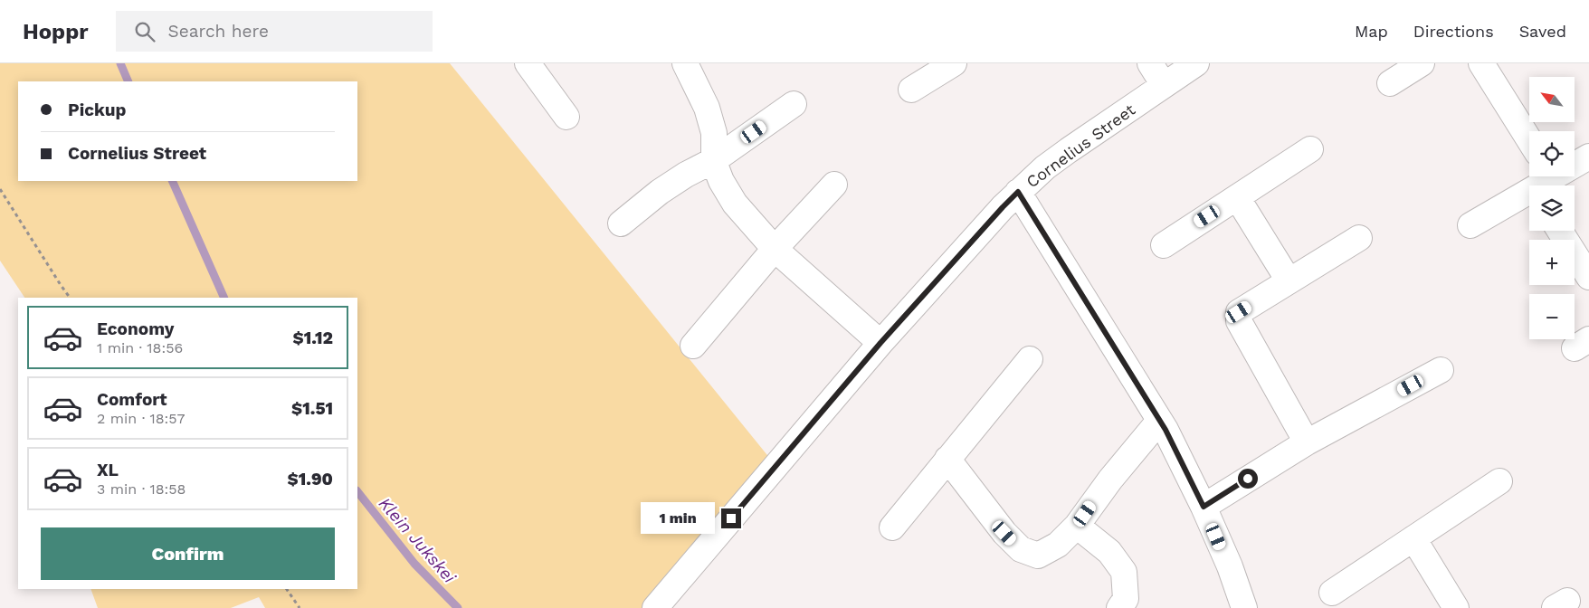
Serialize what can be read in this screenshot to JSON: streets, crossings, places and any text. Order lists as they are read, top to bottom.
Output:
{
  "streets": {
    "street": ["Cornelius Street"]
  },
  "water": ["Klein Jukskei"],
  "north": "top left",
  "page": {
    "header": "Hoppr",
    "search": "Search here",
    "nav": ["Map", "Directions", "Saved"],
    "map_buttons": ["+", "−"],
    "banner": ["Pickup", "Cornelius Street"],
    "list": [
      {
        "name": "Economy",
        "note": "1 min · 18:56",
        "value": "$1.12"
      },
      {
        "name": "Comfort",
        "note": "2 min · 18:57",
        "value": "$1.51"
      },
      {
        "name": "XL",
        "note": "3 min · 18:58",
        "value": "$1.90"
      }
    ],
    "bubble": "1 min",
    "buttons": "Confirm"
  }
}
